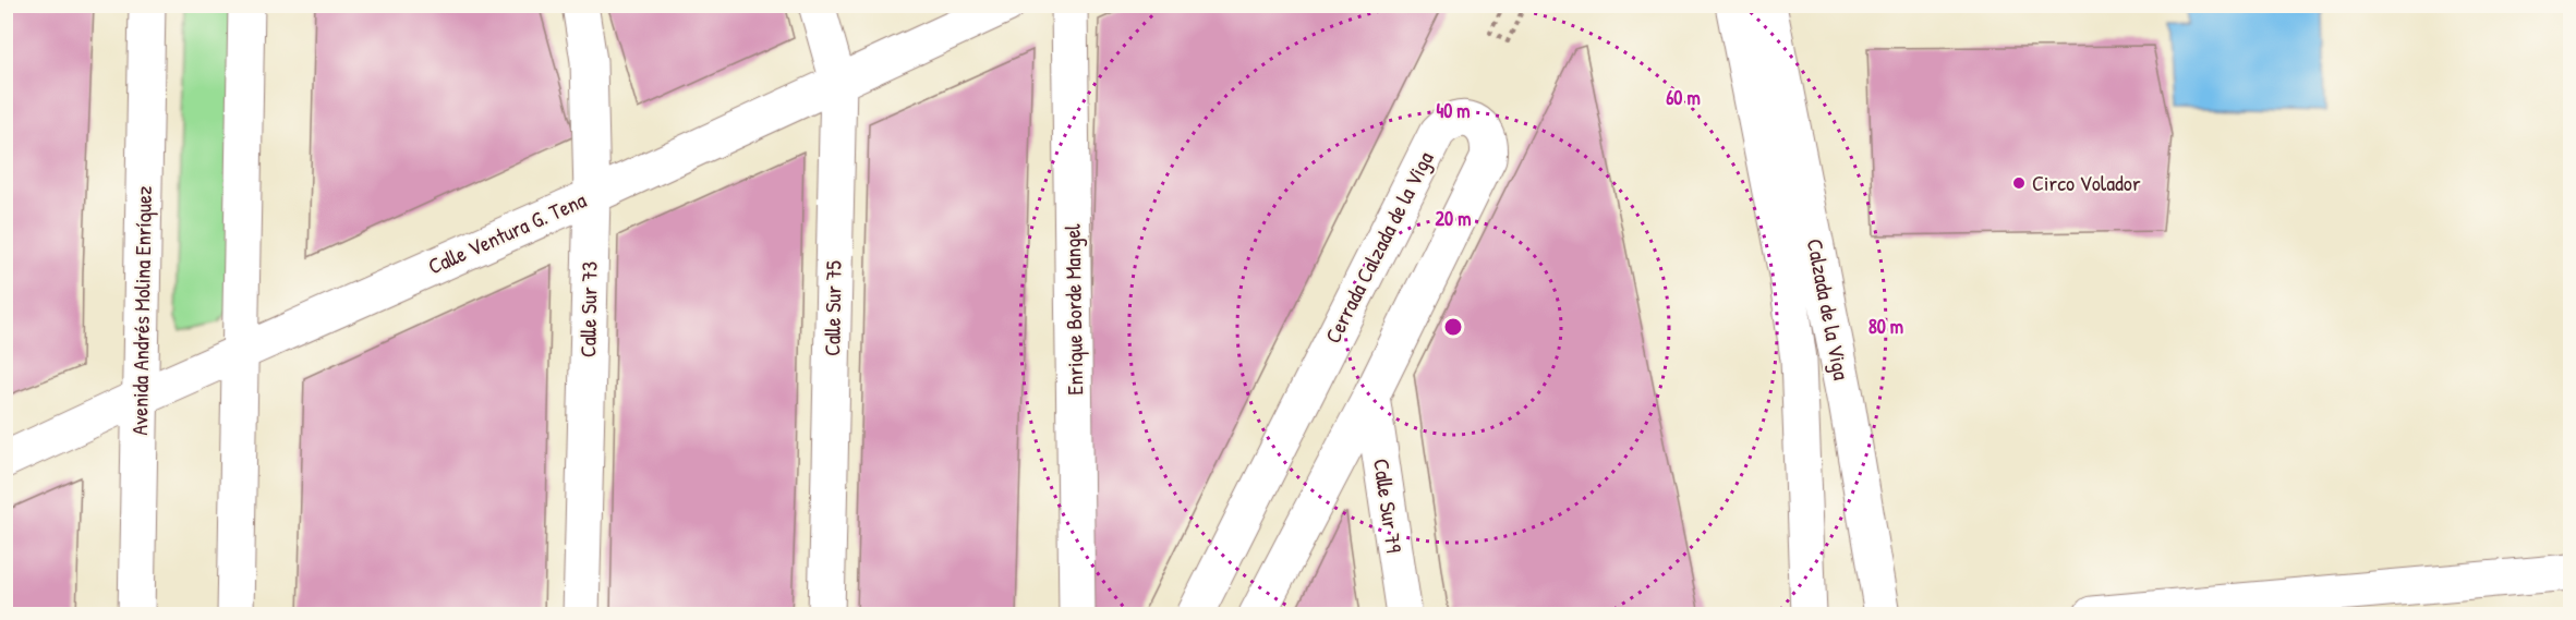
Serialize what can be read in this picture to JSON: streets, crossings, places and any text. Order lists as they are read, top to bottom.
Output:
{
  "streets": {
    "street": [
      "Calle Ventura G. Tena",
      "Cerrada Calzada de la Viga",
      "Calle Sur 75",
      "Calle Sur 73",
      "Enrique Borde Mangel",
      "Calzada de la Viga",
      "Avenida Andrés Molina Enríquez",
      "Calle Sur 79"
    ]
  },
  "crossings": [
    ["Calle Ventura G. Tena", "Calle Sur 75"],
    ["Calle Ventura G. Tena", "Calle Sur 73"],
    ["Calle Ventura G. Tena", "Avenida Andrés Molina Enríquez"],
    ["Cerrada Calzada de la Viga", "Calle Sur 79"]
  ],
  "places": ["Circo Volador"],
  "rings": [
    "60 m",
    "40 m",
    "20 m",
    "80 m"
  ]
}
